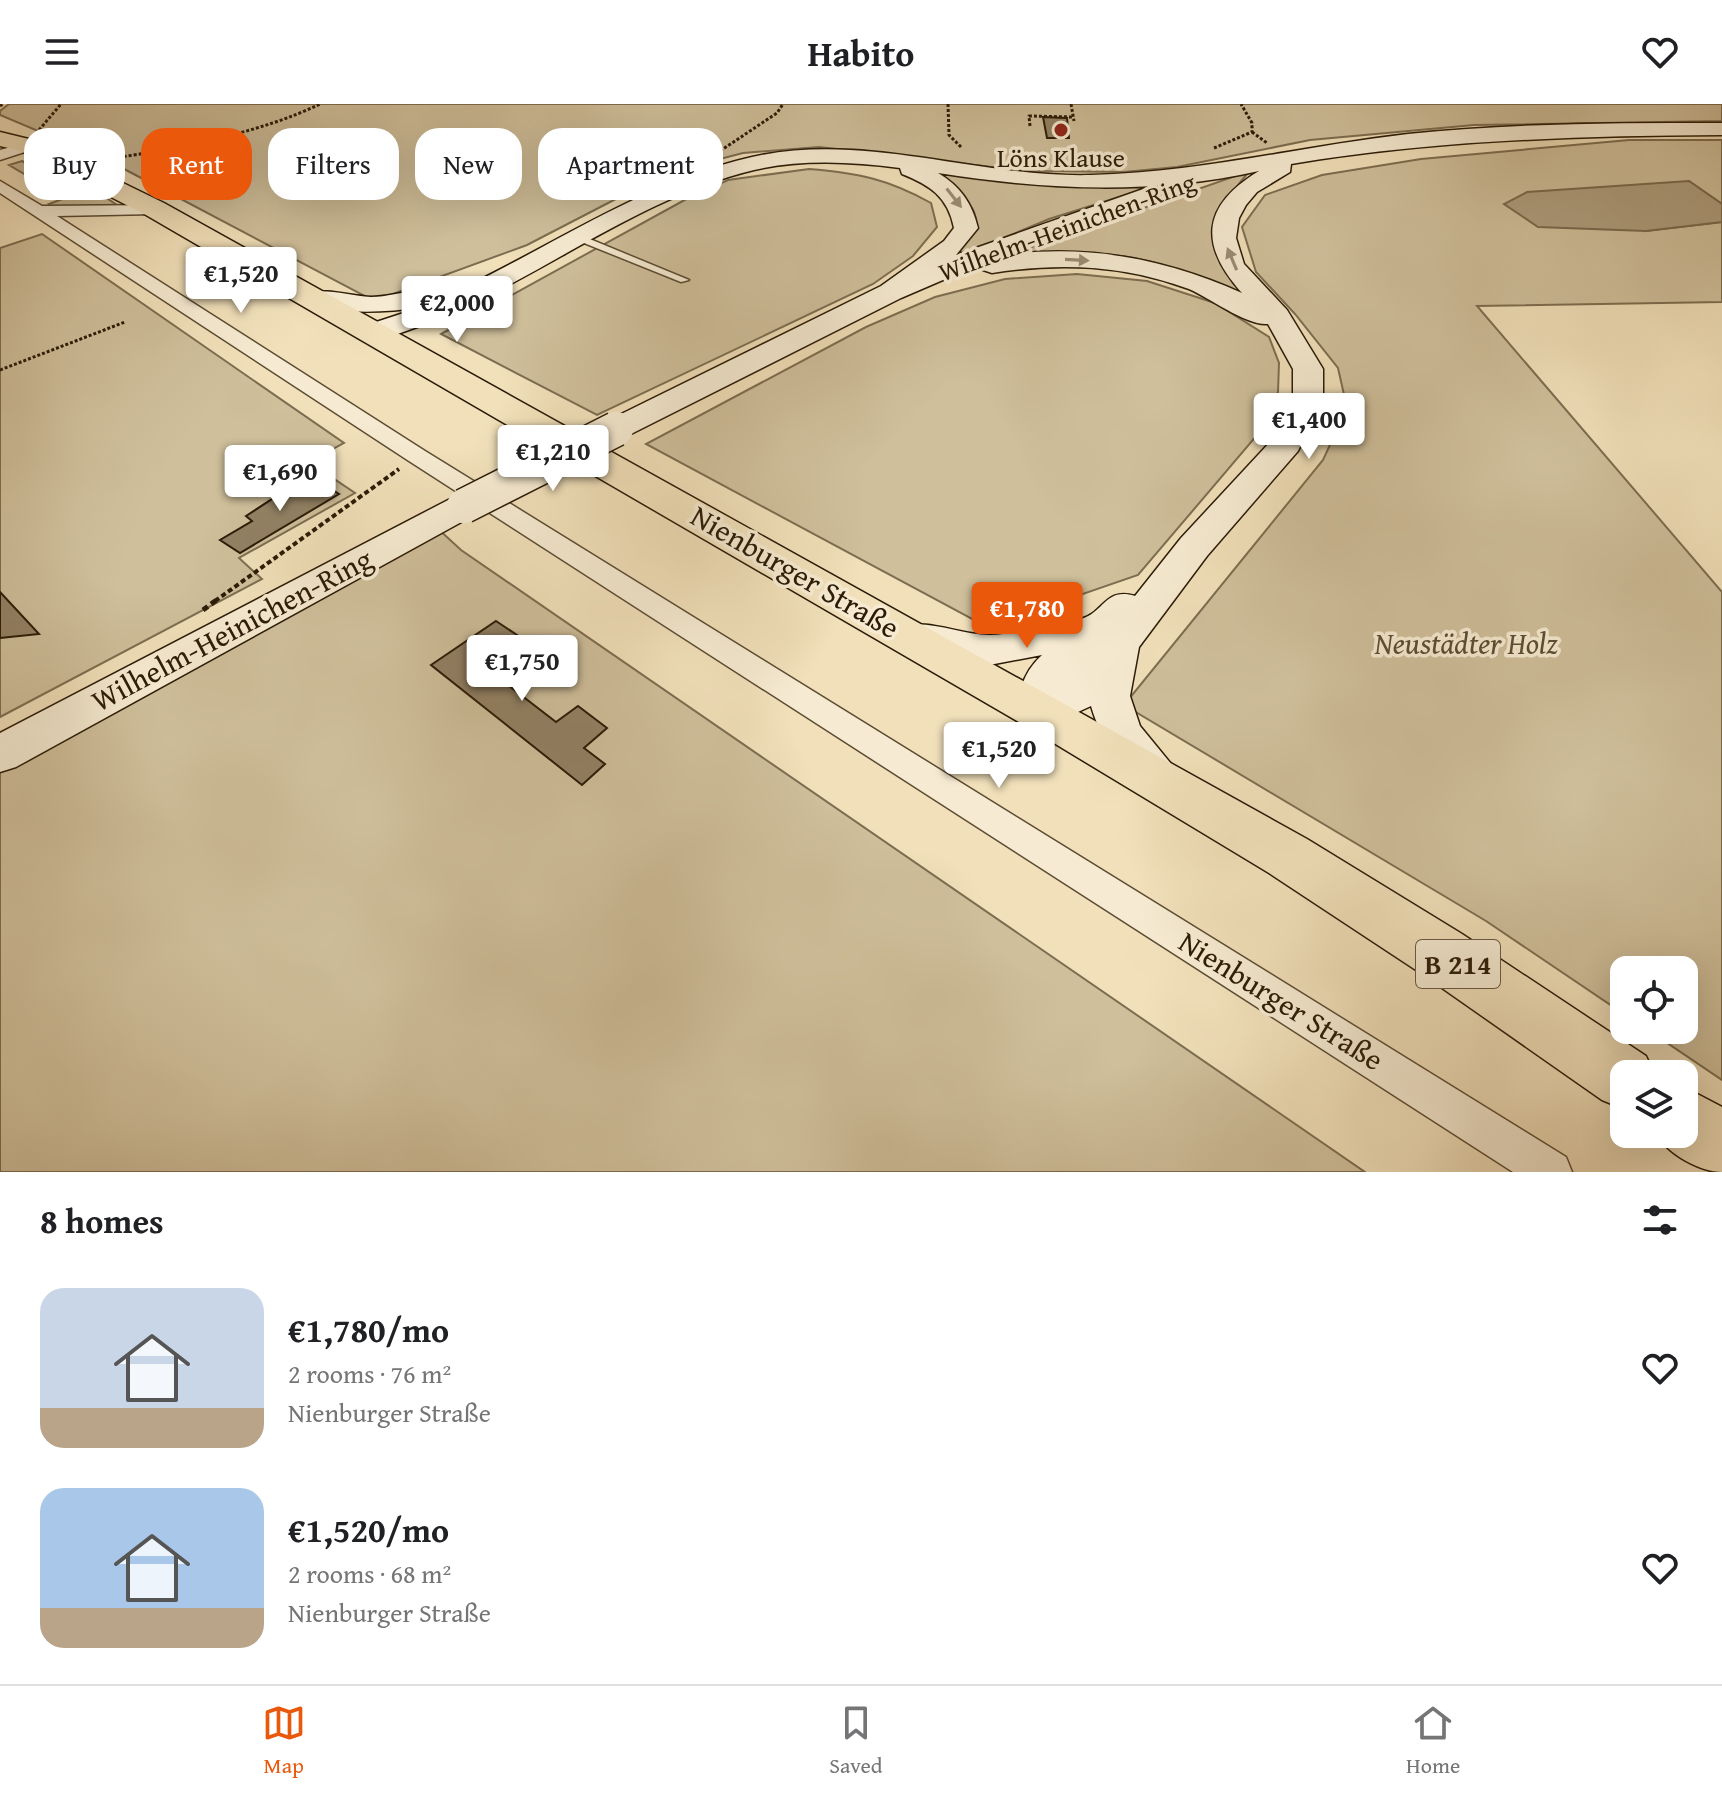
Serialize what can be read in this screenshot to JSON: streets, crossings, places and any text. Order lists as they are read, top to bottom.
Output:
{
  "streets": {
    "main road": ["Wilhelm-Heinichen-Ring", "Nienburger Straße", "B 214"]
  },
  "parks": ["Neustädter Holz"],
  "places": ["Löns Klause"],
  "page": {
    "header": "Habito",
    "chip": [
      "Buy",
      "Rent",
      "Filters",
      "New",
      "Apartment"
    ],
    "price": [
      "€1,520",
      "€2,000",
      "€1,400",
      "€1,210",
      "€1,690",
      "€1,780",
      "€1,750",
      "€1,520"
    ],
    "heading": "8 homes",
    "list": [
      {
        "name": "€1,780/mo",
        "note": "2 rooms · 76 m² · Nienburger Straße"
      },
      {
        "name": "€1,520/mo",
        "note": "2 rooms · 68 m² · Nienburger Straße"
      }
    ],
    "tabs": ["Map", "Saved", "Home"]
  }
}
